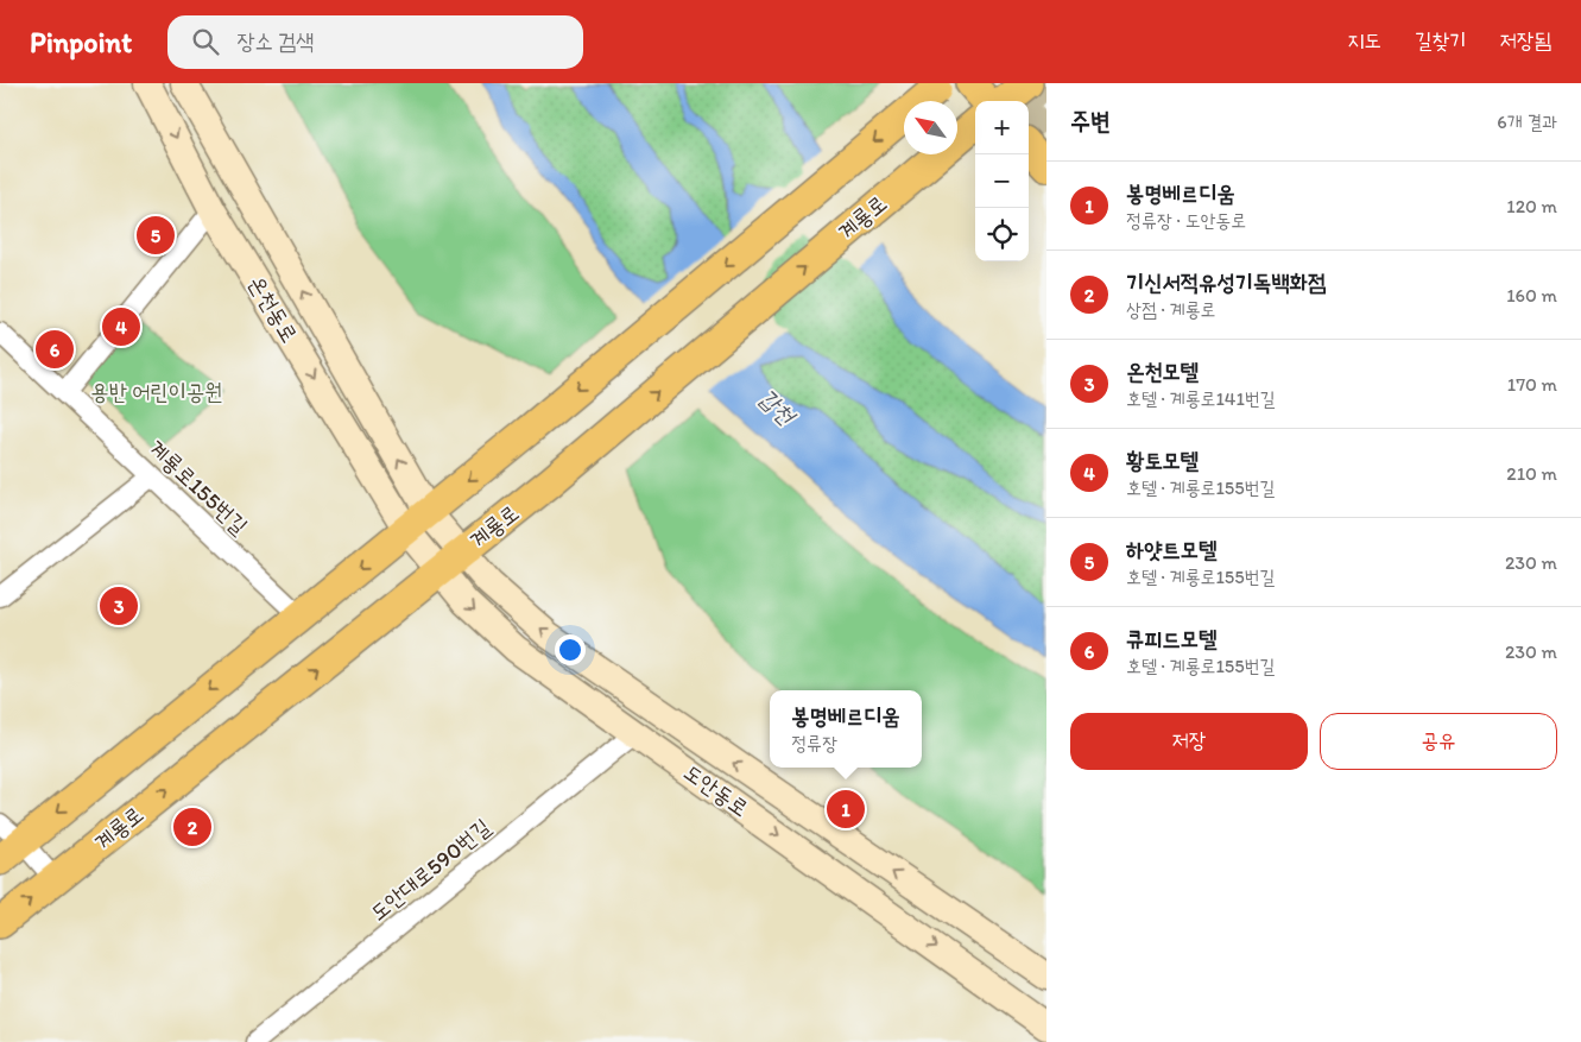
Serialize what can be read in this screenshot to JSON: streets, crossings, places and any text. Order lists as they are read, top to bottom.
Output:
{
  "streets": {
    "main road": ["계룡로", "온천동로", "도안동로"],
    "street": ["계룡로155번길", "도안대로590번길"]
  },
  "crossings": [
    ["계룡로", "도안동로"],
    ["온천동로", "도안동로"],
    ["도안동로", "도안대로590번길"]
  ],
  "water": ["갑천"],
  "parks": ["용반 어린이공원"],
  "north": "top left",
  "page": {
    "header": "Pinpoint",
    "search": "장소 검색",
    "nav": ["지도", "길찾기", "저장됨"],
    "heading": ["주변", "6개 결과"],
    "map_buttons": ["+", "−"],
    "list": [
      {
        "mark": "1",
        "name": "봉명베르디움",
        "note": "정류장 · 도안동로",
        "value": "120 m"
      },
      {
        "mark": "2",
        "name": "기신서적유성기독백화점",
        "note": "상점 · 계룡로",
        "value": "160 m"
      },
      {
        "mark": "3",
        "name": "온천모텔",
        "note": "호텔 · 계룡로141번길",
        "value": "170 m"
      },
      {
        "mark": "4",
        "name": "황토모텔",
        "note": "호텔 · 계룡로155번길",
        "value": "210 m"
      },
      {
        "mark": "5",
        "name": "하얏트모텔",
        "note": "호텔 · 계룡로155번길",
        "value": "230 m"
      },
      {
        "mark": "6",
        "name": "큐피드모텔",
        "note": "호텔 · 계룡로155번길",
        "value": "230 m"
      }
    ],
    "pins": [
      "5",
      "4",
      "6",
      "3",
      "1",
      "2"
    ],
    "popup": ["봉명베르디움", "정류장"],
    "buttons": ["저장", "공유"]
  }
}
